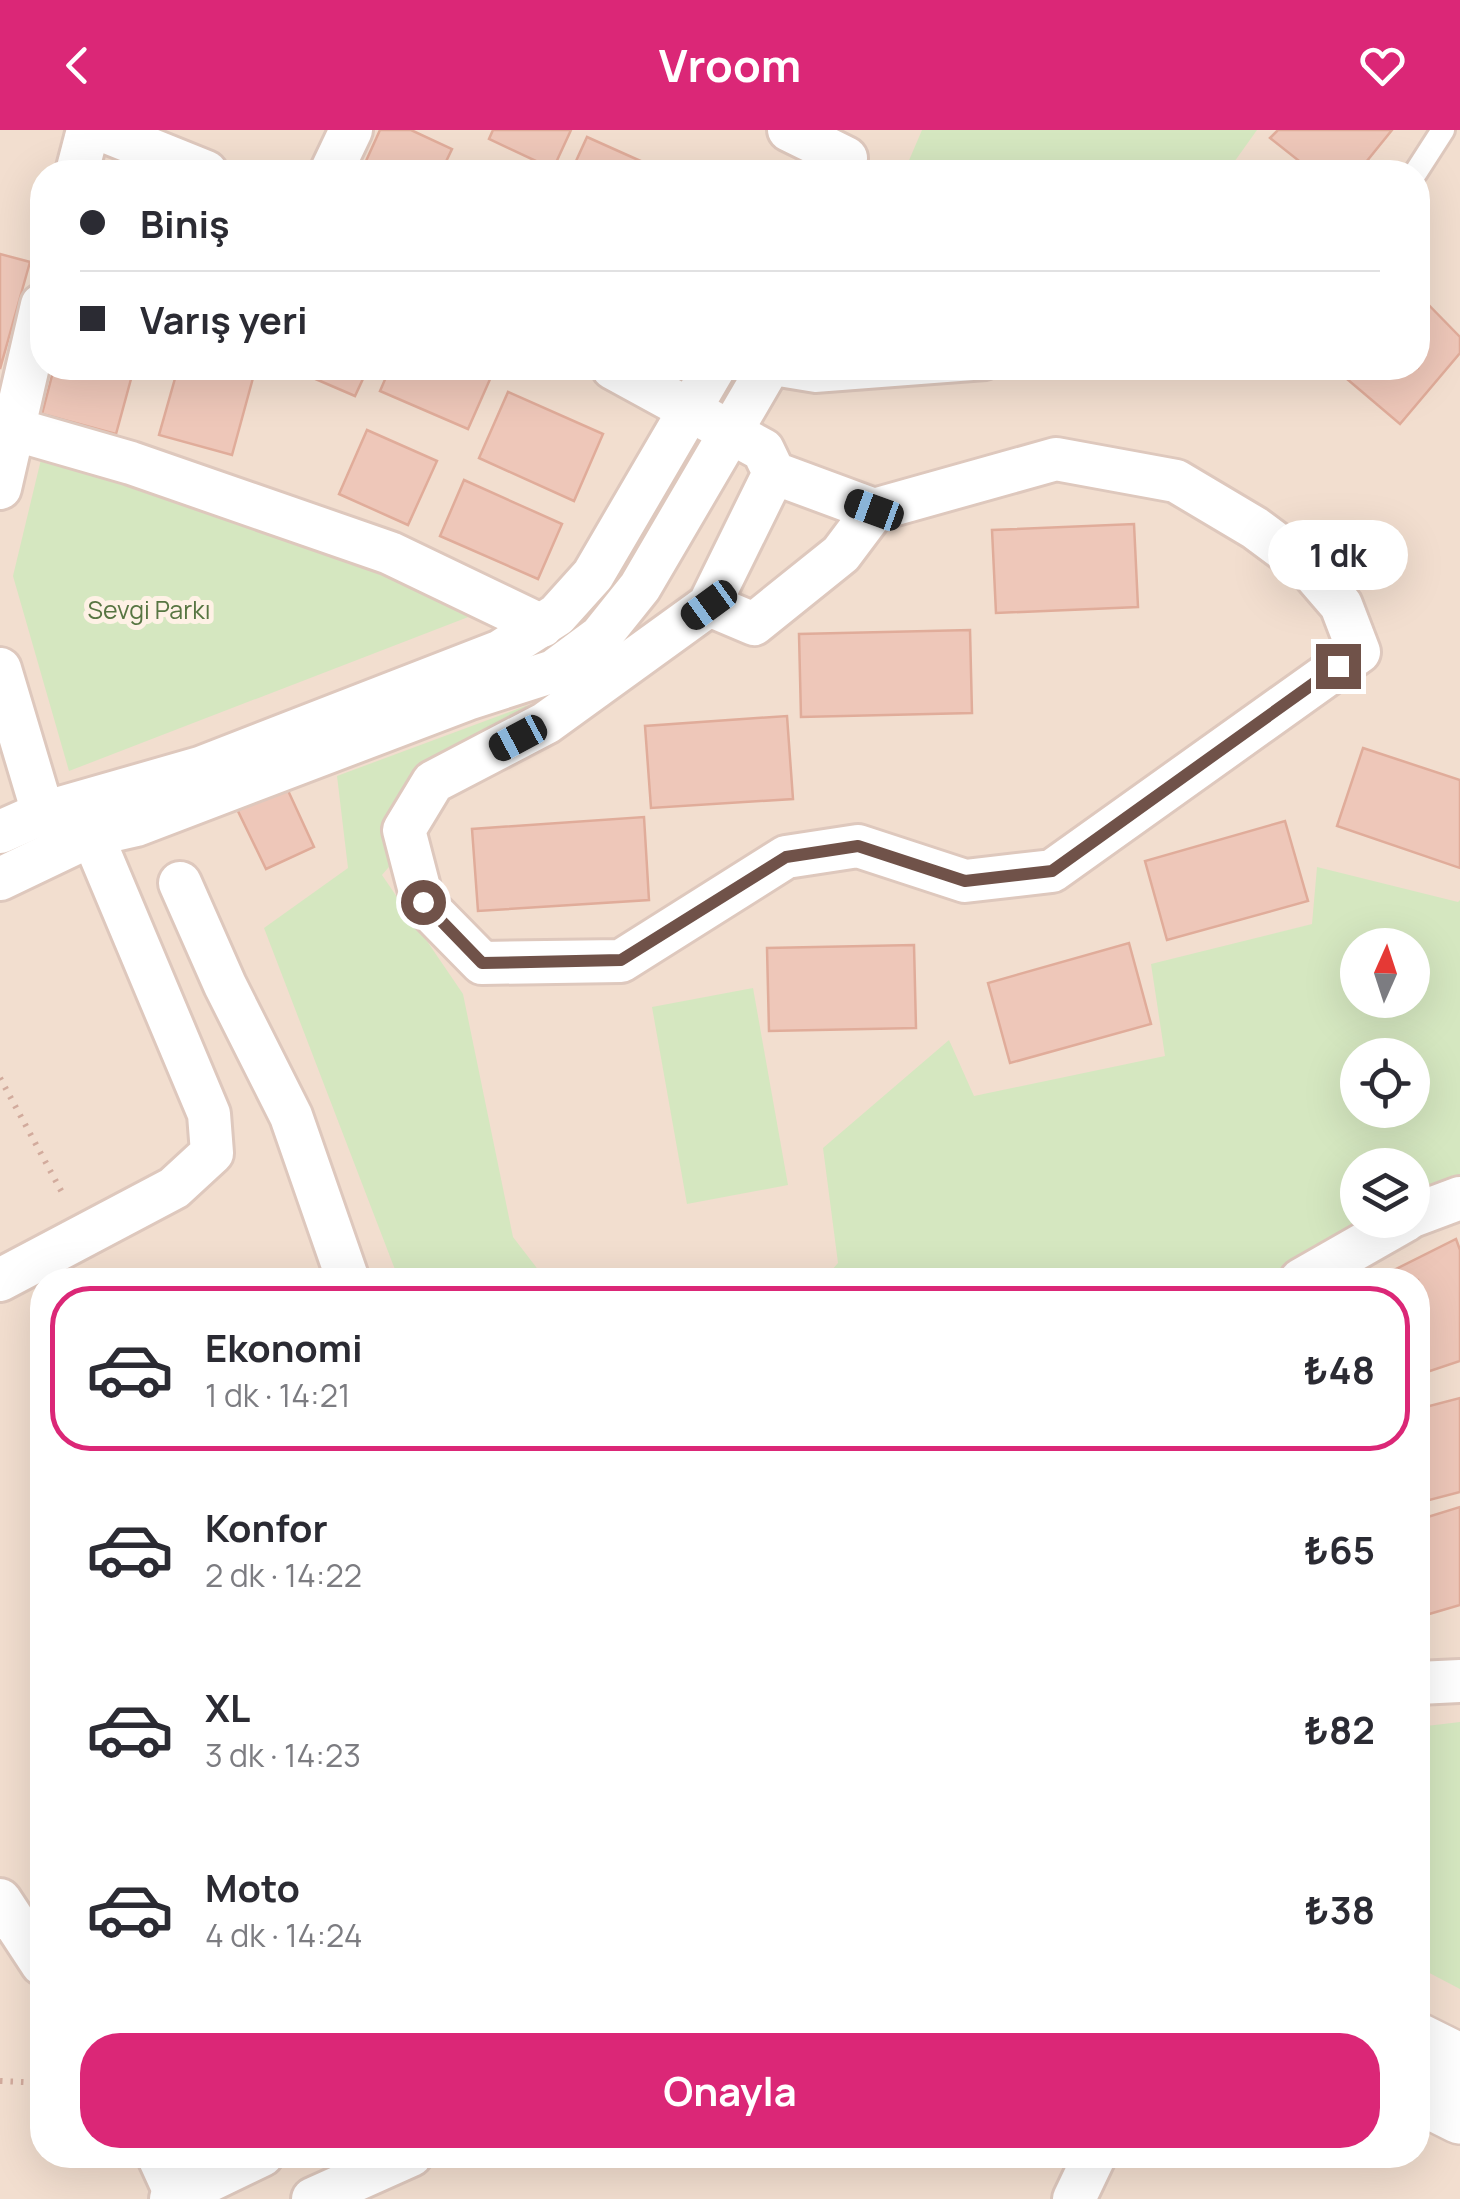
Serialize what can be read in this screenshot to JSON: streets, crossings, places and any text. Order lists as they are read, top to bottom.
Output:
{
  "parks": ["Sevgi Parkı"],
  "north": "top",
  "page": {
    "header": "Vroom",
    "banner": ["Biniş", "Varış yeri"],
    "bubble": "1 dk",
    "list": [
      {
        "name": "Ekonomi",
        "note": "1 dk · 14:21",
        "value": "₺48"
      },
      {
        "name": "Konfor",
        "note": "2 dk · 14:22",
        "value": "₺65"
      },
      {
        "name": "XL",
        "note": "3 dk · 14:23",
        "value": "₺82"
      },
      {
        "name": "Moto",
        "note": "4 dk · 14:24",
        "value": "₺38"
      }
    ],
    "buttons": "Onayla"
  }
}
